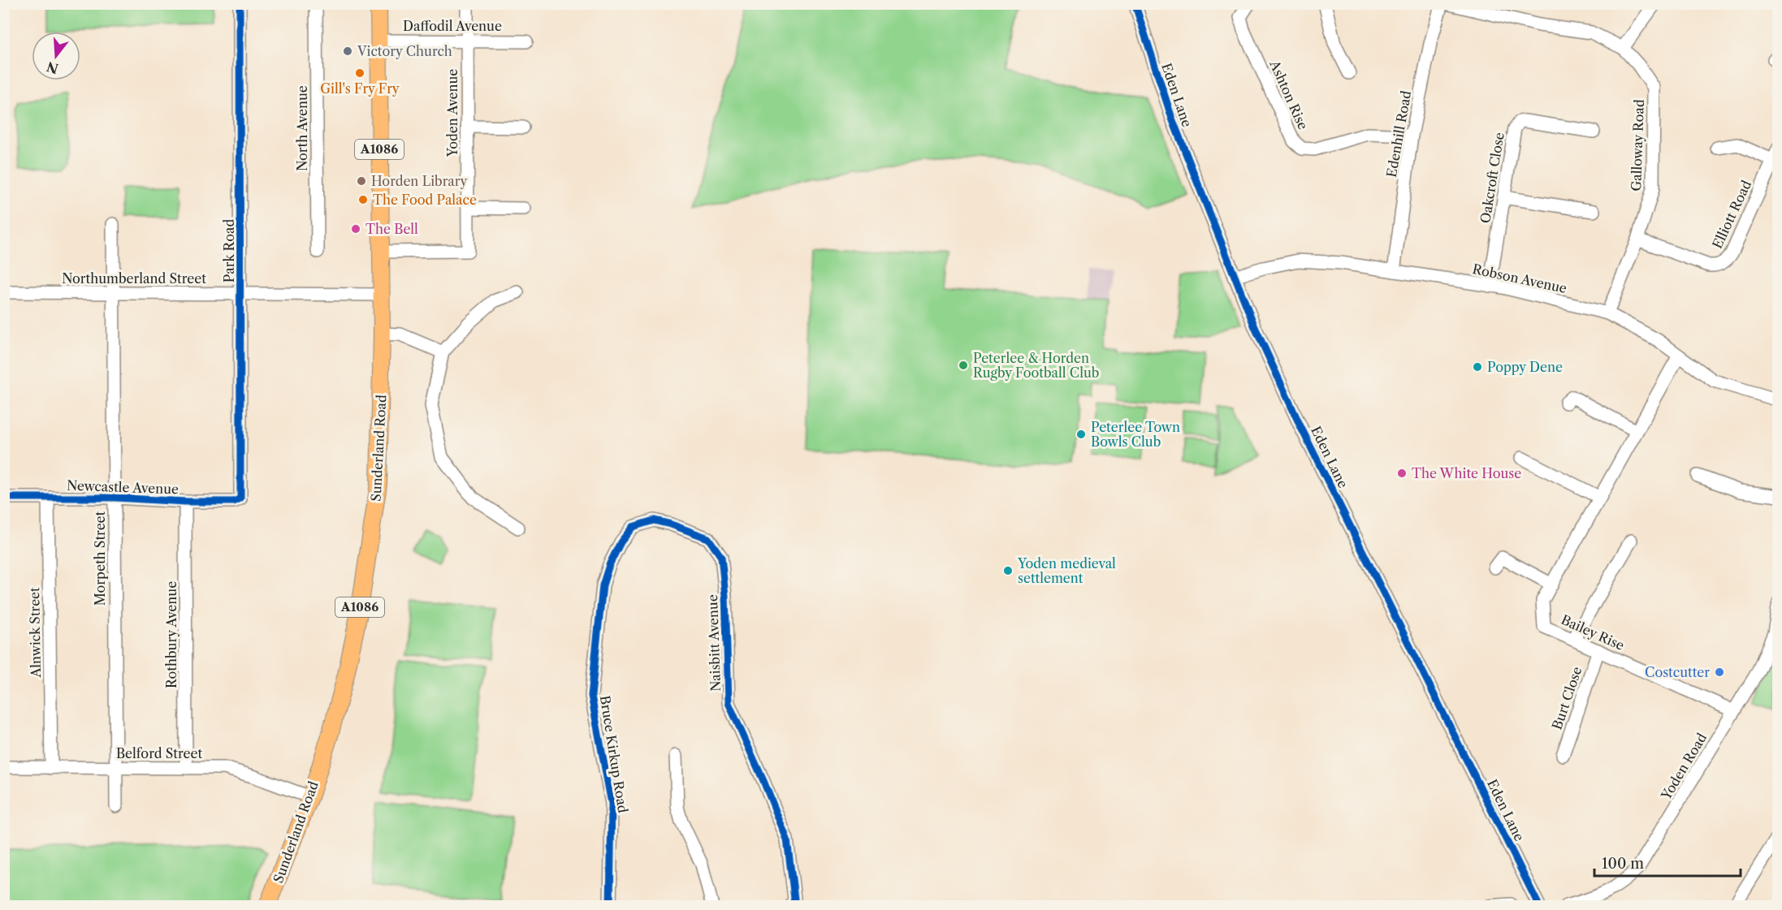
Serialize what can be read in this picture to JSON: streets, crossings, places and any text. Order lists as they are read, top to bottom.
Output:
{
  "streets": {
    "main road": ["A1086", "Sunderland Road"],
    "street": [
      "Daffodil Avenue",
      "Eden Lane",
      "Ashton Rise",
      "Yoden Avenue",
      "North Avenue",
      "Edenhill Road",
      "Galloway Road",
      "Oakcroft Close",
      "Elliott Road",
      "Park Road",
      "Northumberland Street",
      "Robson Avenue",
      "Newcastle Avenue",
      "Morpeth Street",
      "Alnwick Street",
      "Bailey Rise",
      "Rothbury Avenue",
      "Naisbitt Avenue",
      "Burt Close",
      "Belford Street",
      "Bruce Kirkup Road",
      "Yoden Road"
    ]
  },
  "crossings": [
    ["Daffodil Avenue", "Yoden Avenue"],
    ["Daffodil Avenue", "Sunderland Road"],
    ["Eden Lane", "Robson Avenue"],
    ["Ashton Rise", "Edenhill Road"],
    ["Yoden Avenue", "Sunderland Road"],
    ["Edenhill Road", "Robson Avenue"],
    ["Galloway Road", "Elliott Road"],
    ["Galloway Road", "Robson Avenue"],
    ["Oakcroft Close", "Robson Avenue"],
    ["Park Road", "Northumberland Street"],
    ["Park Road", "Newcastle Avenue"],
    ["Northumberland Street", "Sunderland Road"],
    ["Northumberland Street", "Morpeth Street"],
    ["Robson Avenue", "Bailey Rise"],
    ["Sunderland Road", "Belford Street"],
    ["Newcastle Avenue", "Morpeth Street"],
    ["Newcastle Avenue", "Alnwick Street"],
    ["Newcastle Avenue", "Rothbury Avenue"],
    ["Morpeth Street", "Belford Street"],
    ["Alnwick Street", "Belford Street"],
    ["Bailey Rise", "Burt Close"],
    ["Bailey Rise", "Yoden Road"],
    ["Rothbury Avenue", "Belford Street"],
    ["Naisbitt Avenue", "Bruce Kirkup Road"]
  ],
  "places": [
    "Victory Church",
    "Gill's Fry Fry",
    "Horden Library",
    "The Food Palace",
    "The Bell",
    "Peterlee & Horden Rugby Football Club",
    "Poppy Dene",
    "Peterlee Town Bowls Club",
    "The White House",
    "Yoden medieval settlement",
    "Costcutter"
  ],
  "scale_bar": "100 m",
  "north": "bottom"
}
